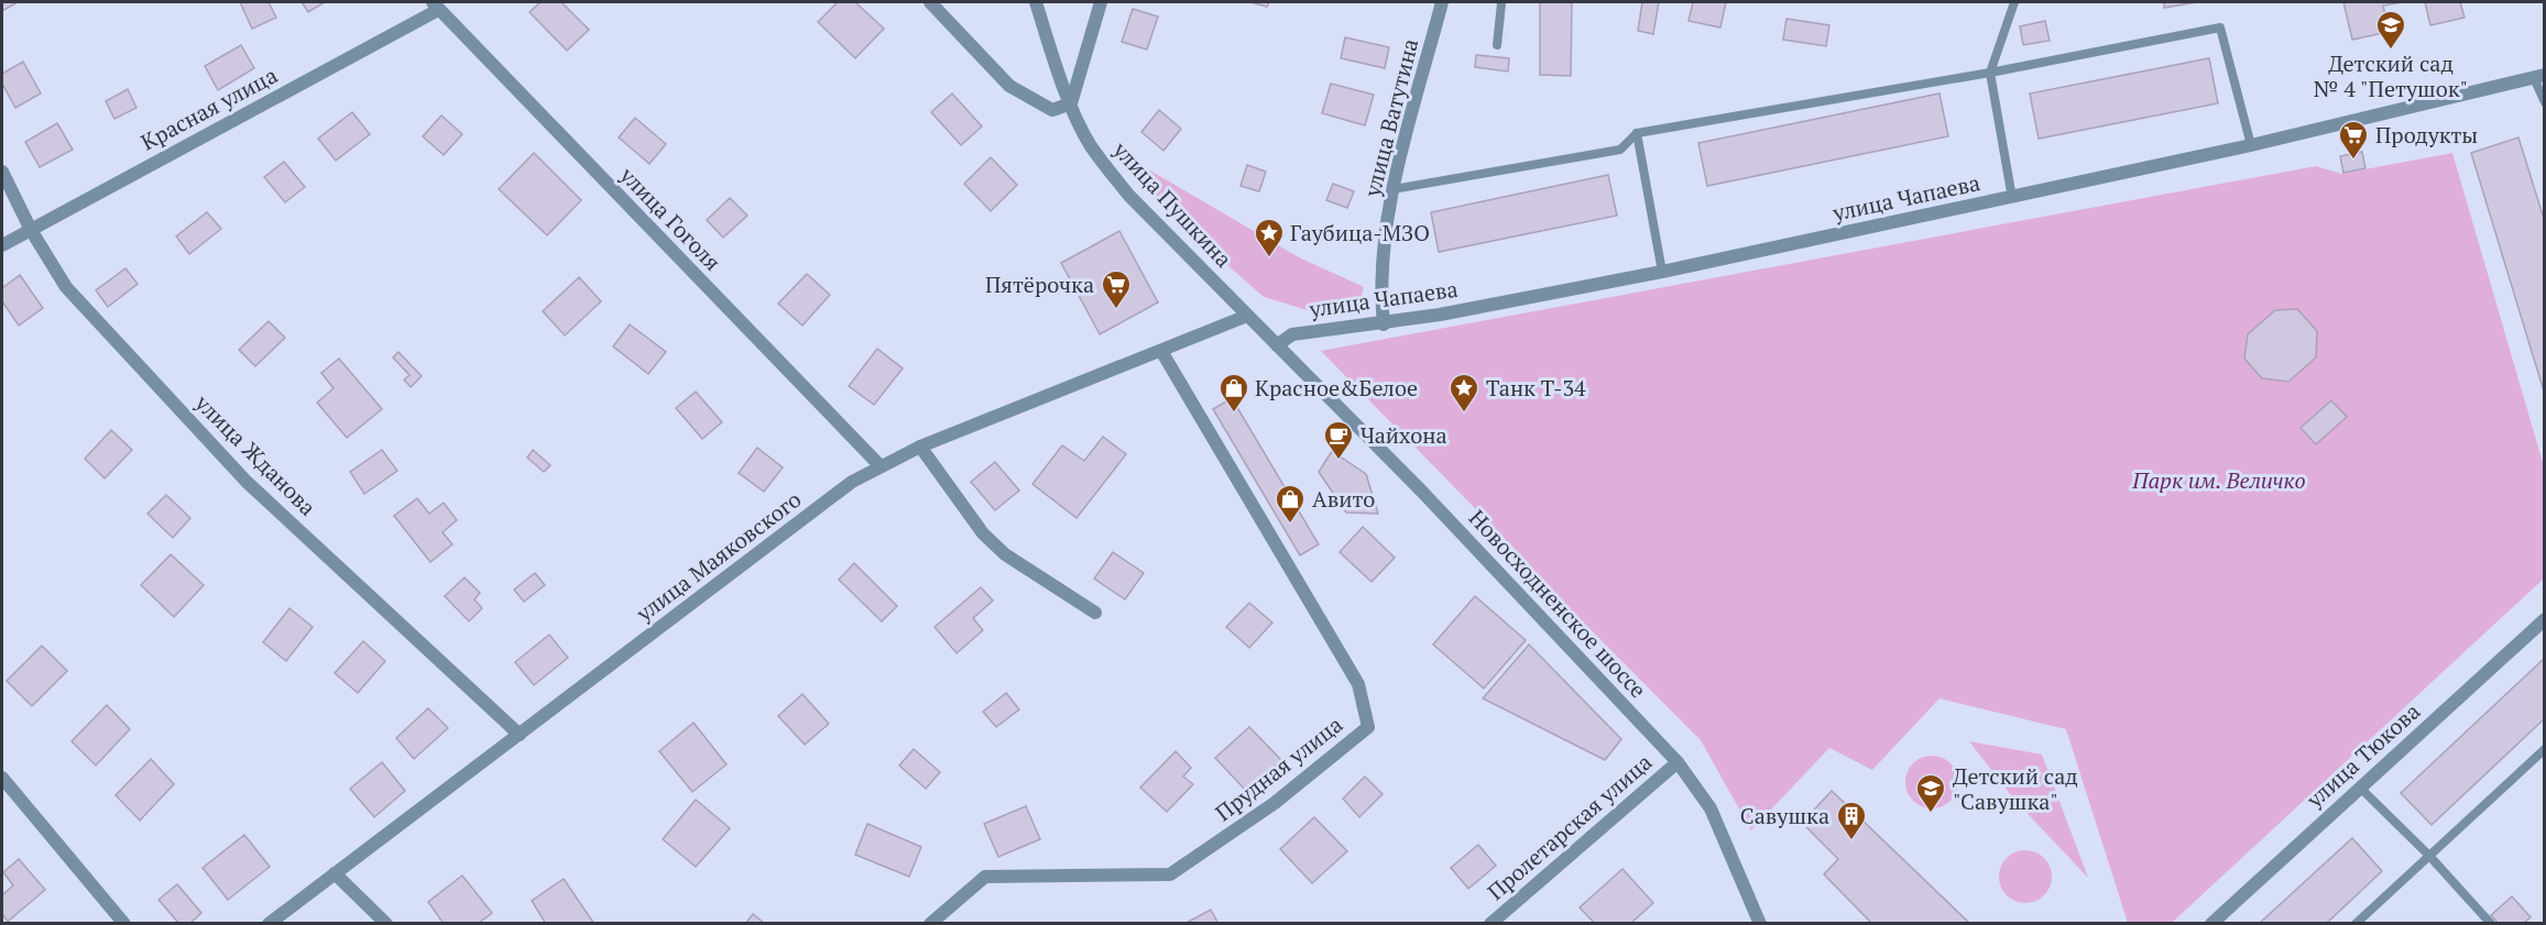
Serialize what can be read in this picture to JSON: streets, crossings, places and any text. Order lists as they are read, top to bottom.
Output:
{
  "streets": {
    "street": [
      "Красная улица",
      "улица Ватутина",
      "улица Чапаева",
      "улица Пушкина",
      "улица Гоголя",
      "улица Жданова",
      "улица Маяковского",
      "Новосходненское шоссе",
      "улица Тюкова",
      "Прудная улица",
      "Пролетарская улица"
    ]
  },
  "crossings": [
    ["Красная улица", "улица Гоголя"],
    ["Красная улица", "улица Жданова"],
    ["улица Ватутина", "улица Чапаева"],
    ["улица Чапаева", "улица Пушкина"],
    ["улица Чапаева", "Новосходненское шоссе"],
    ["улица Пушкина", "улица Маяковского"],
    ["улица Пушкина", "Новосходненское шоссе"],
    ["улица Гоголя", "улица Маяковского"],
    ["улица Жданова", "улица Маяковского"],
    ["улица Маяковского", "Прудная улица"],
    ["Новосходненское шоссе", "Пролетарская улица"]
  ],
  "parks": ["Парк им. Величко"],
  "places": {
    "school or university": ["Детский сад № 4 \"Петушок\"", "Детский сад \"Савушка\""],
    "supermarket": ["Продукты", "Пятёрочка"],
    "place": ["Гаубица-МЗО", "Танк Т-34"],
    "shop": ["Красное&Белое", "Авито"],
    "cafe": ["Чайхона"],
    "building": ["Савушка"]
  }
}
